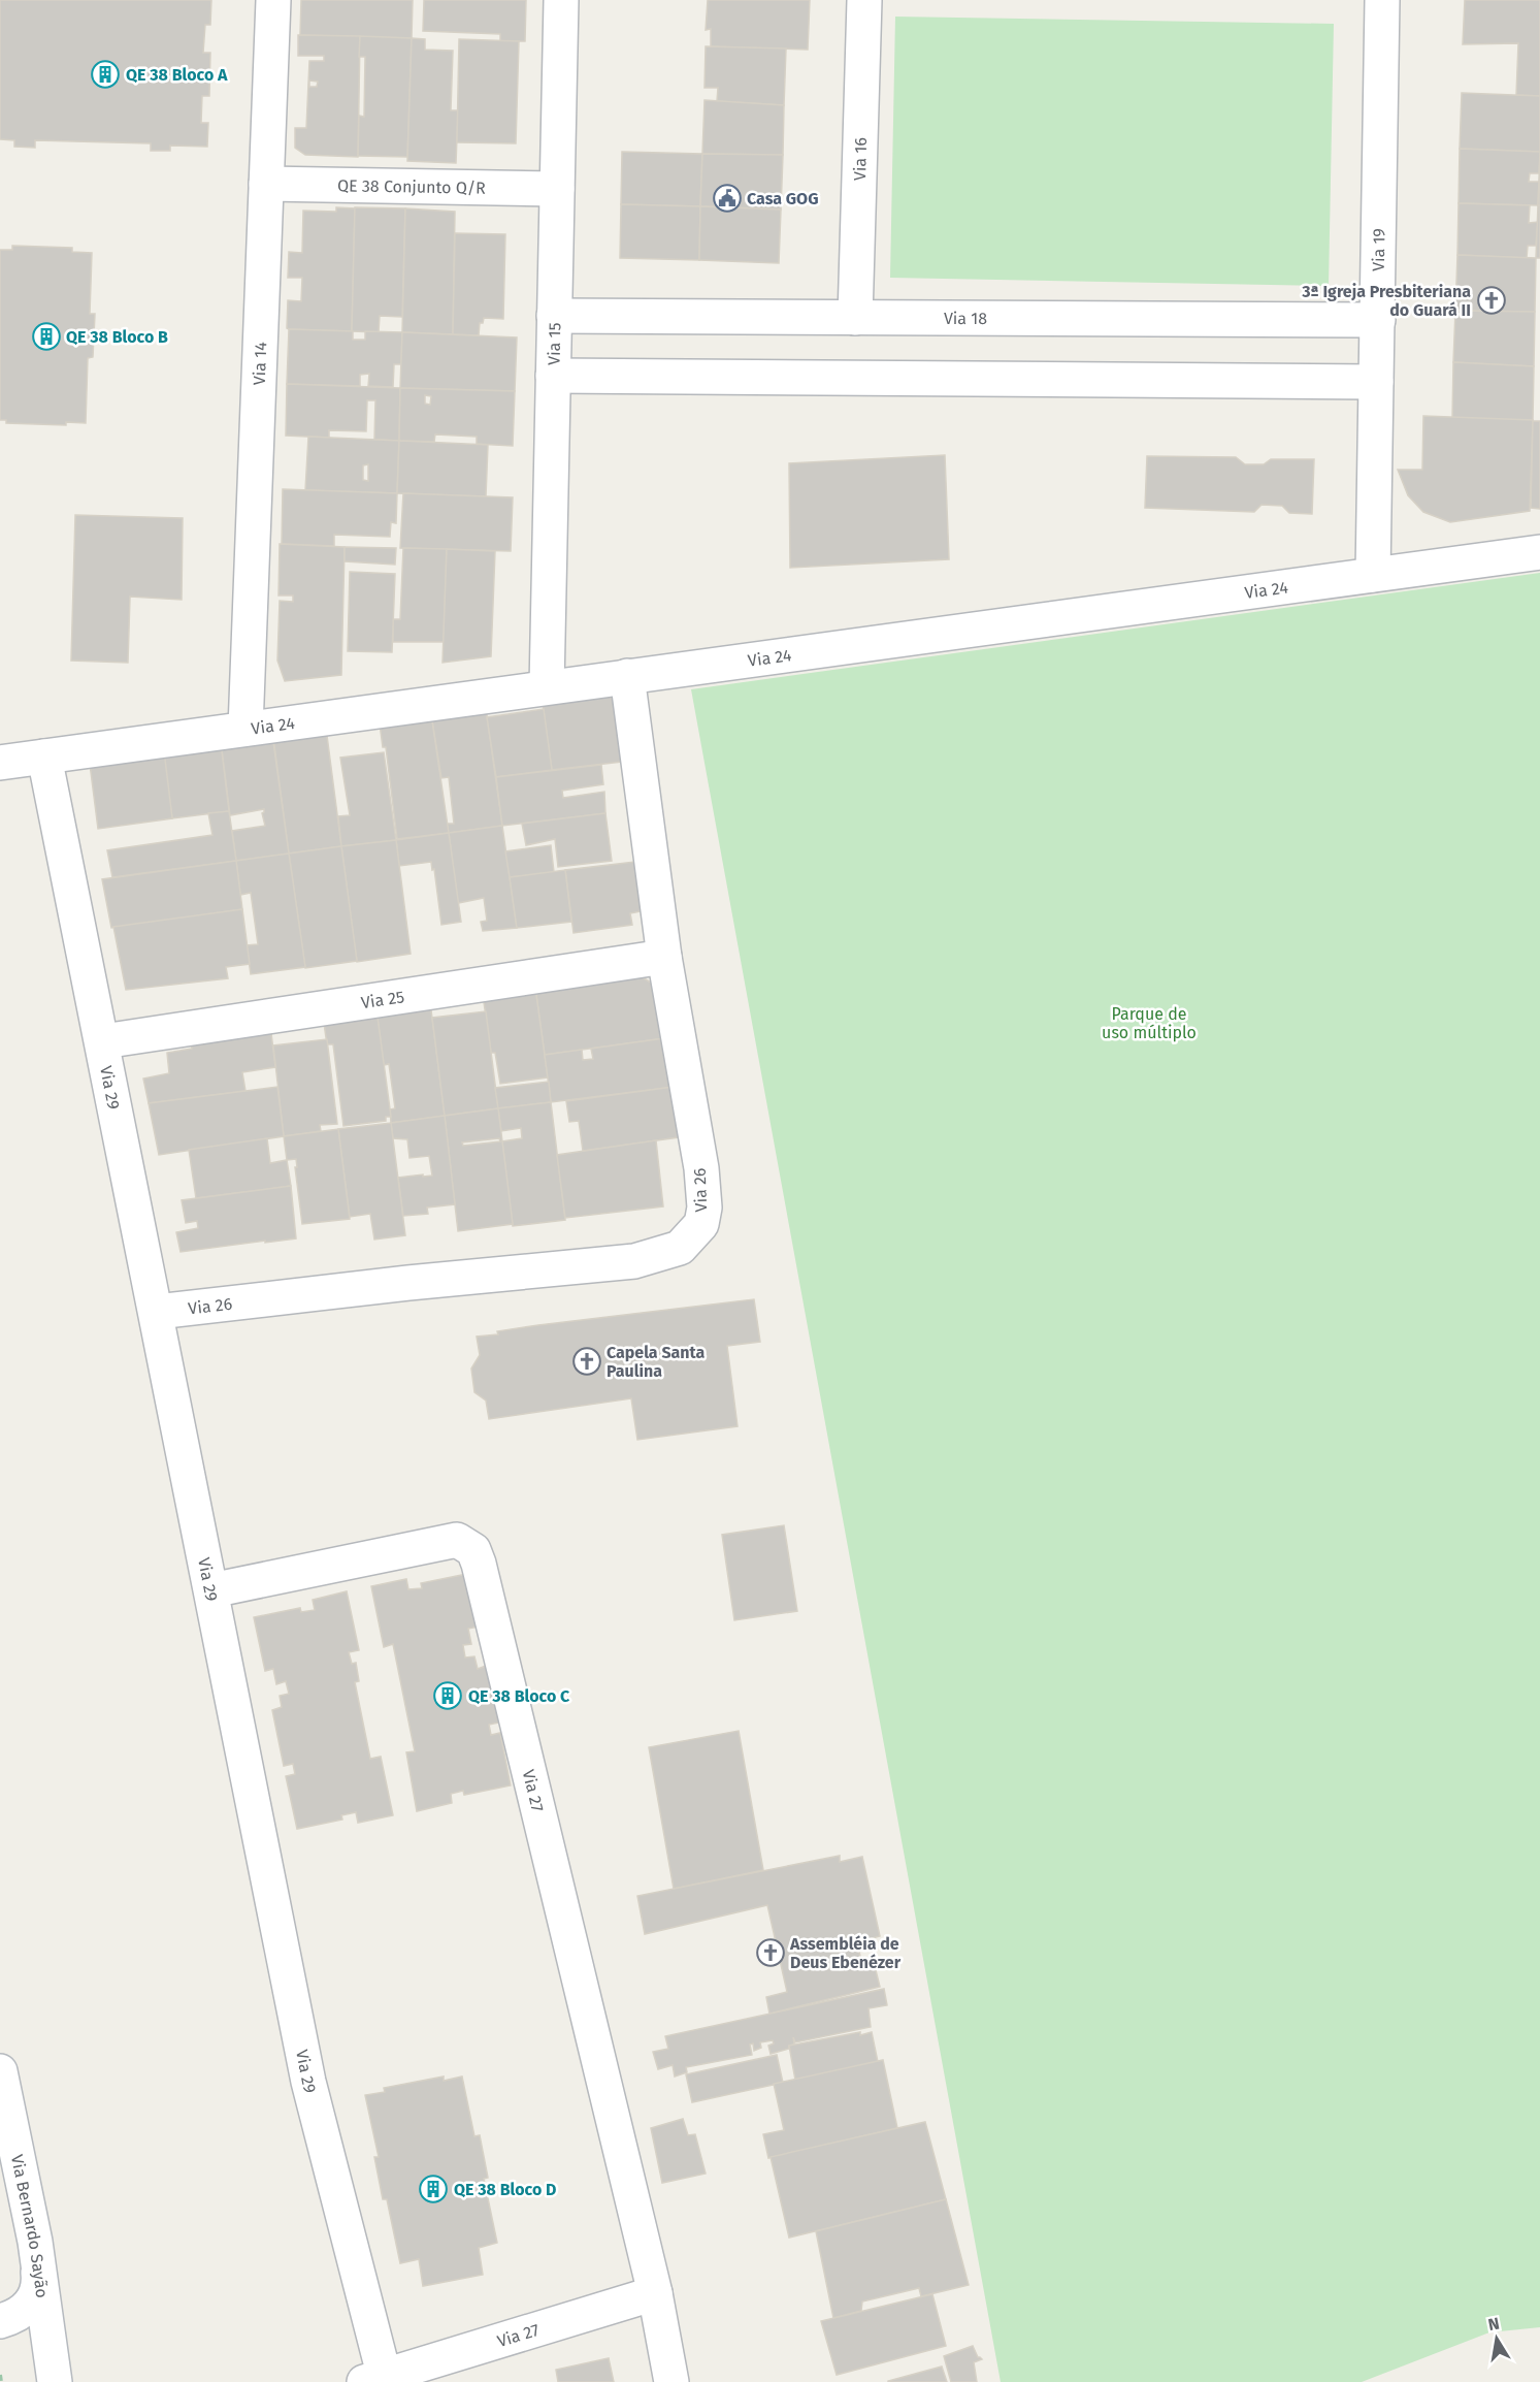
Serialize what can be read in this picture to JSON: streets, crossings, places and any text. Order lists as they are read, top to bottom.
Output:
{
  "streets": {
    "street": [
      "Via 16",
      "QE 38 Conjunto Q/R",
      "Via 19",
      "Via 18",
      "Via 15",
      "Via 14",
      "Via 24",
      "Via 25",
      "Via 29",
      "Via 26",
      "Via 27",
      "Via Bernardo Sayão"
    ]
  },
  "crossings": [
    ["Via 16", "Via 18"],
    ["QE 38 Conjunto Q/R", "Via 15"],
    ["QE 38 Conjunto Q/R", "Via 14"],
    ["Via 19", "Via 18"],
    ["Via 19", "Via 24"],
    ["Via 18", "Via 15"],
    ["Via 15", "Via 24"],
    ["Via 14", "Via 24"],
    ["Via 24", "Via 29"],
    ["Via 24", "Via 26"],
    ["Via 25", "Via 29"],
    ["Via 25", "Via 26"],
    ["Via 29", "Via 26"],
    ["Via 29", "Via 27"]
  ],
  "parks": ["Parque de uso múltiplo"],
  "places": {
    "building": [
      "QE 38 Bloco A",
      "QE 38 Bloco B",
      "QE 38 Bloco C",
      "QE 38 Bloco D"
    ],
    "public building": ["Casa GOG"],
    "church": ["3ª Igreja Presbiteriana do Guará II", "Capela Santa Paulina", "Assembléia de Deus Ebenézer"]
  },
  "north": "top"
}
